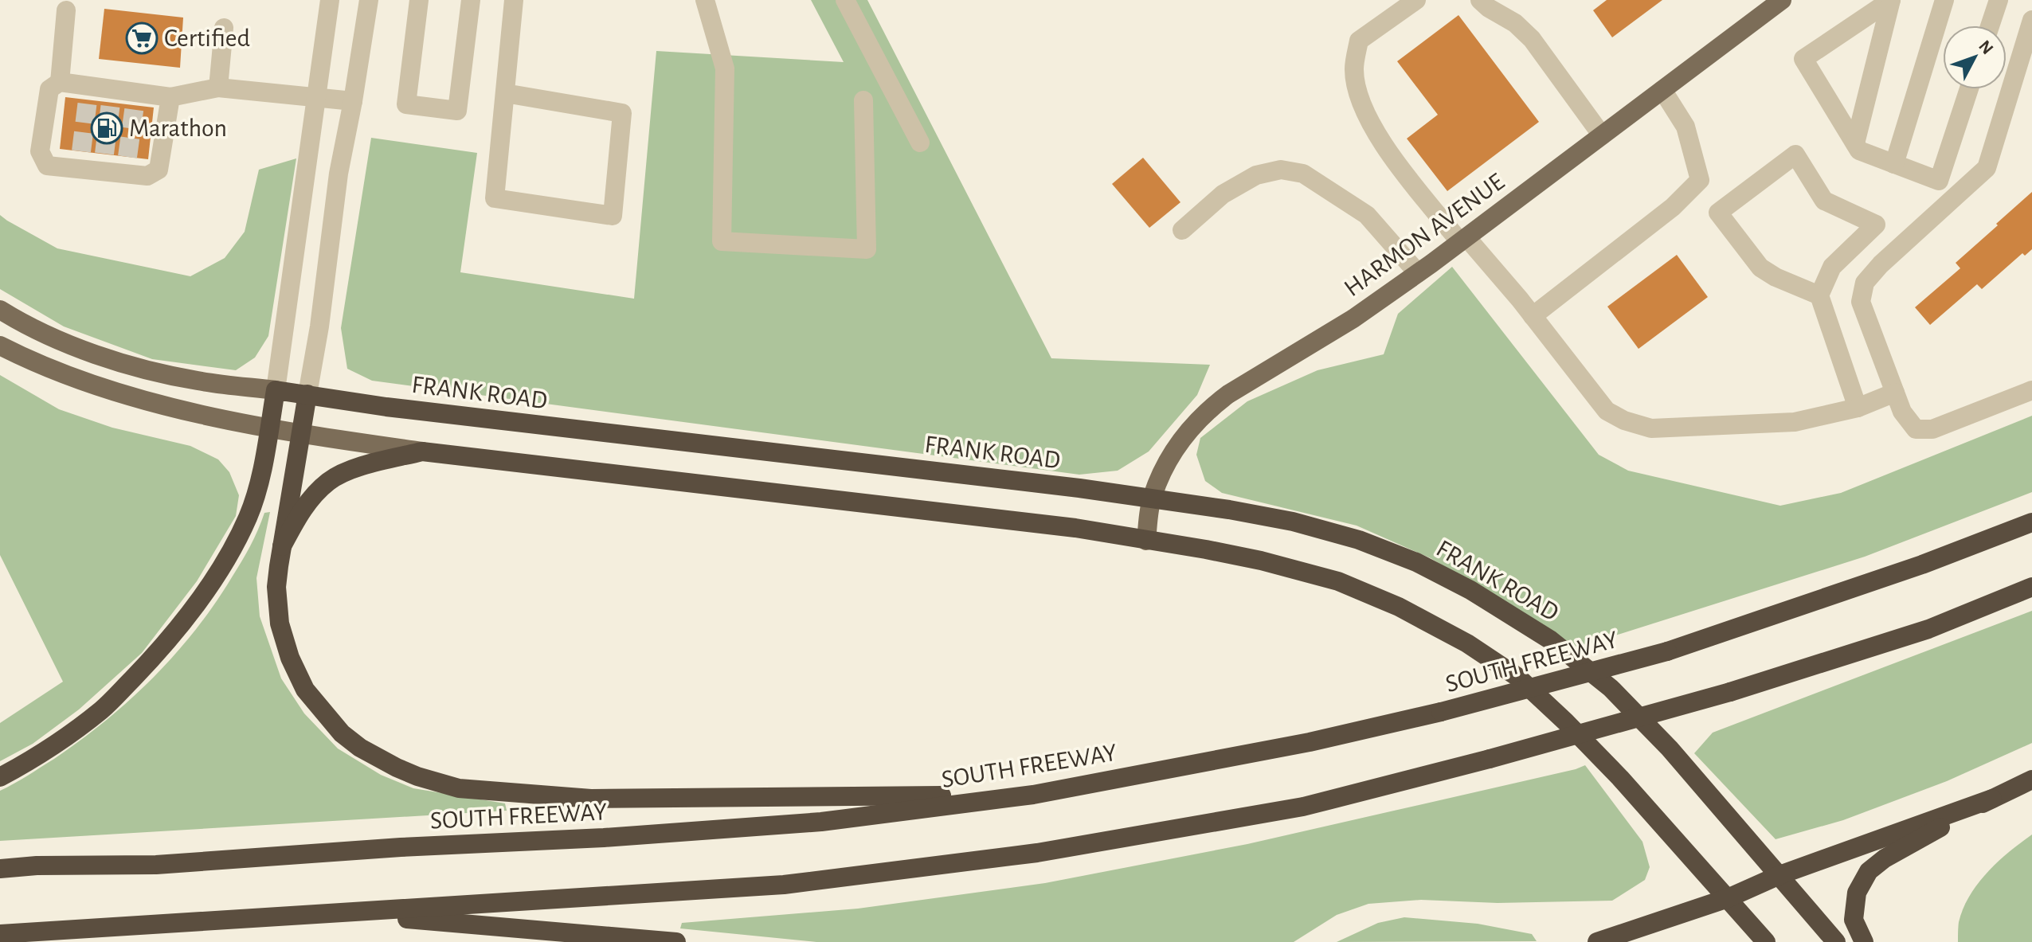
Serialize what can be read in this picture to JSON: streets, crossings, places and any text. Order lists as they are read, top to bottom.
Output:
{
  "streets": {
    "highway": ["FRANK ROAD", "SOUTH FREEWAY"],
    "main road": ["HARMON AVENUE"]
  },
  "crossings": [
    ["HARMON AVENUE", "FRANK ROAD"]
  ],
  "places": {
    "supermarket": ["Certified"],
    "fuel station": ["Marathon"]
  },
  "north": "top right"
}
